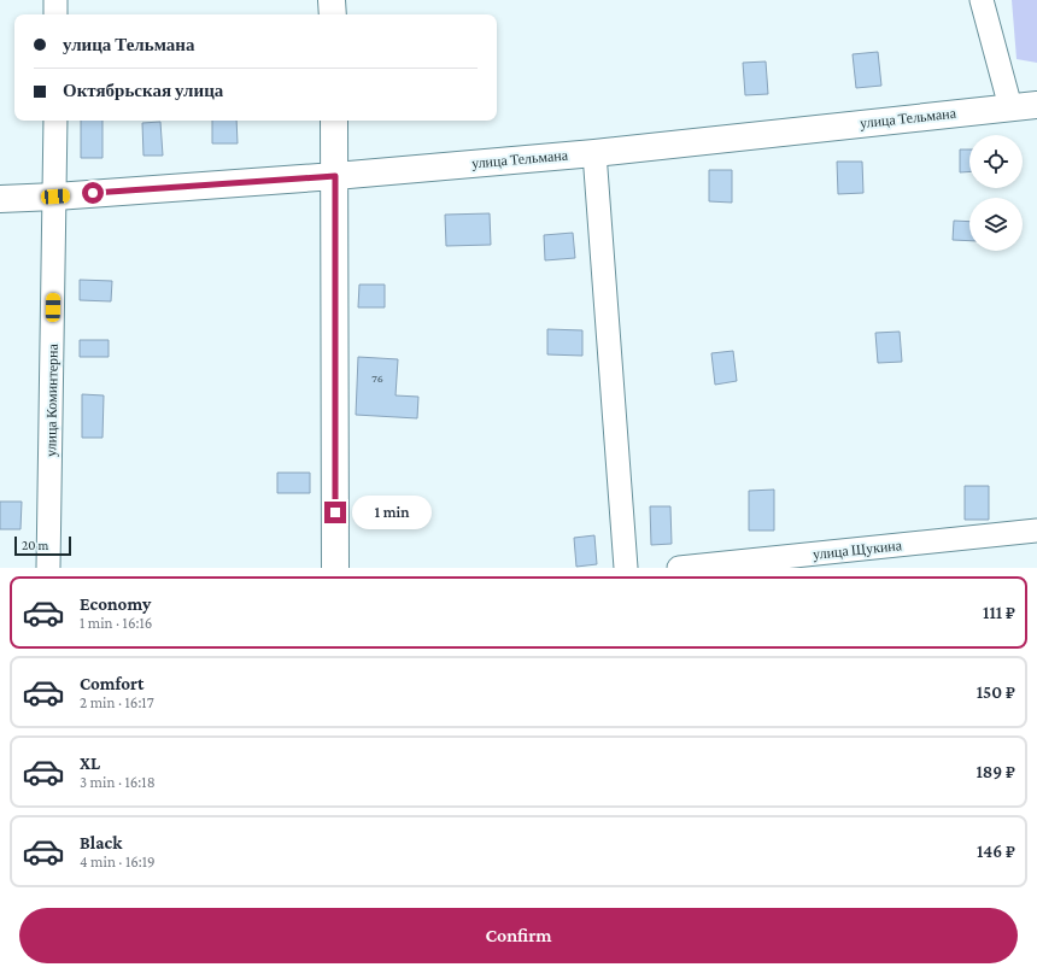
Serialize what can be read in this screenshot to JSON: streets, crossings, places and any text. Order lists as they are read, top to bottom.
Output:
{
  "streets": {
    "street": ["улица Тельмана", "улица Коминтерна", "улица Щукина"]
  },
  "crossings": [
    ["улица Тельмана", "улица Коминтерна"]
  ],
  "house_numbers": ["76"],
  "scale_bar": "20 m",
  "page": {
    "banner": ["улица Тельмана", "Октябрьская улица"],
    "bubble": "1 min",
    "scale": "20 m",
    "list": [
      {
        "name": "Economy",
        "note": "1 min · 16:16",
        "value": "111 ₽"
      },
      {
        "name": "Comfort",
        "note": "2 min · 16:17",
        "value": "150 ₽"
      },
      {
        "name": "XL",
        "note": "3 min · 16:18",
        "value": "189 ₽"
      },
      {
        "name": "Black",
        "note": "4 min · 16:19",
        "value": "146 ₽"
      }
    ],
    "buttons": "Confirm"
  }
}
